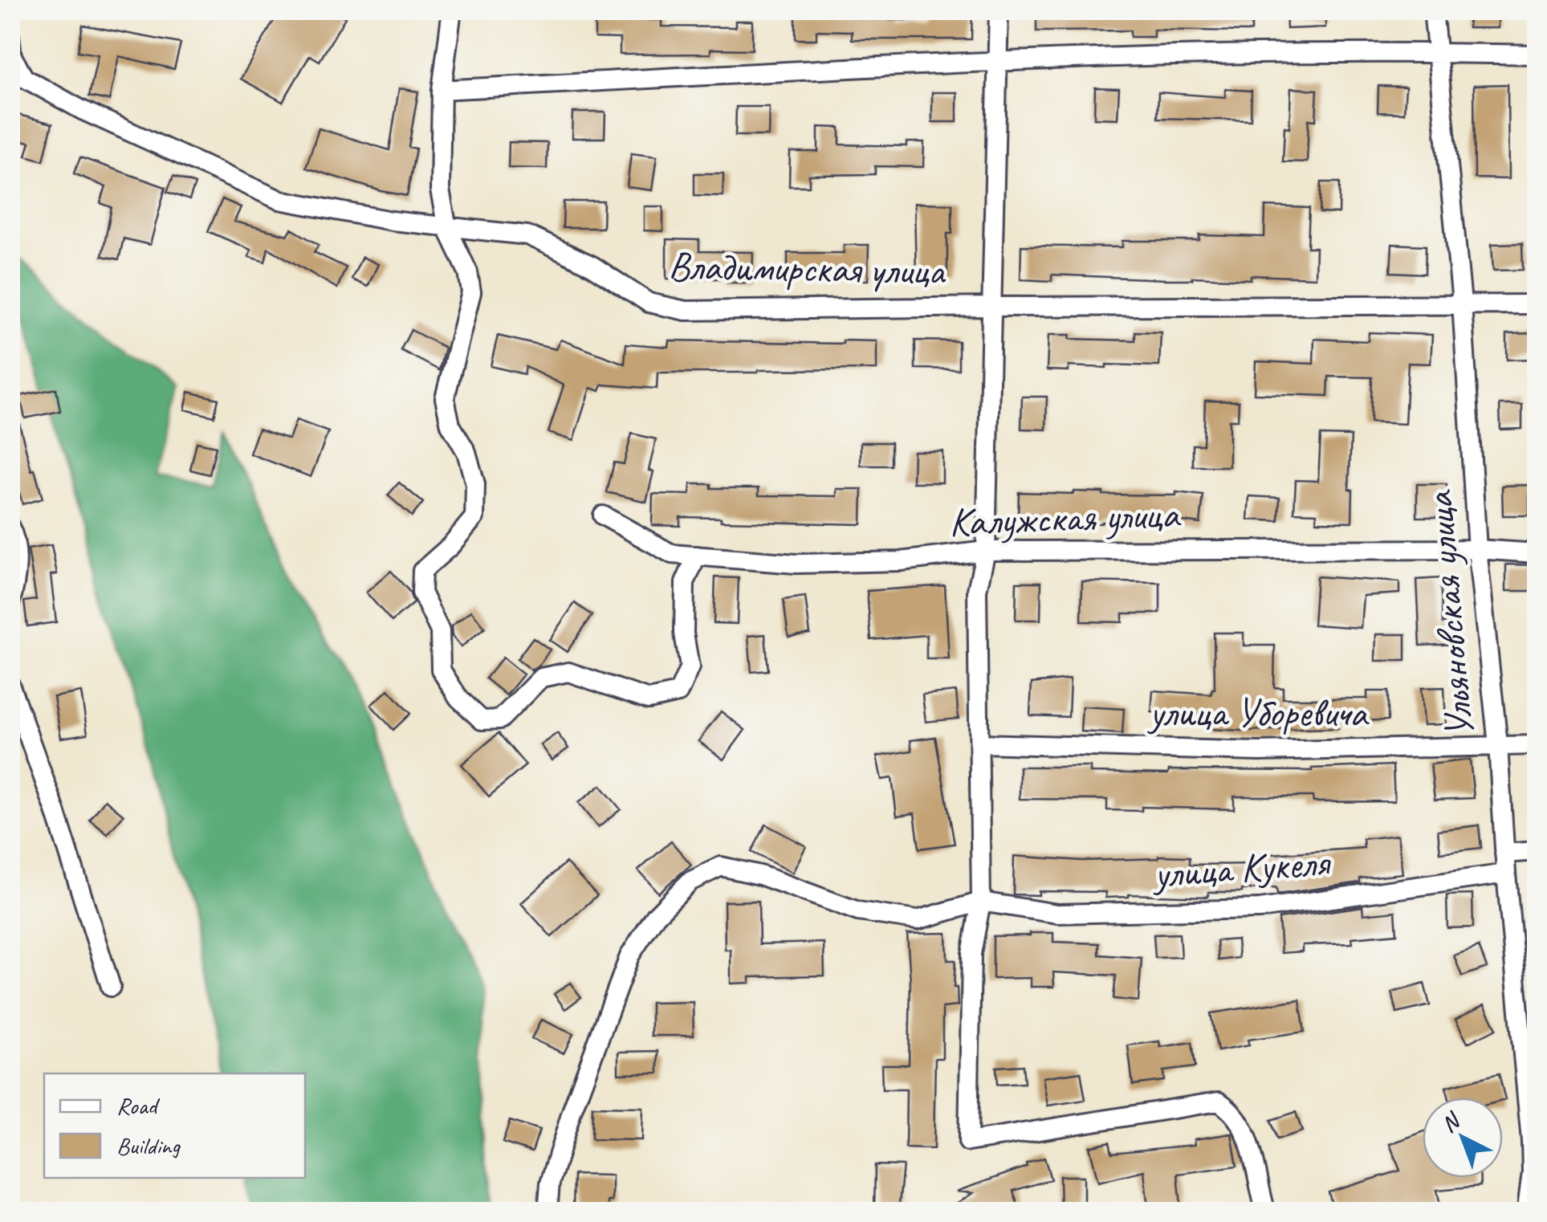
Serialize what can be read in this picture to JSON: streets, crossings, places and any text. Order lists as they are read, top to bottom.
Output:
{
  "streets": {
    "street": [
      "Владимирская улица",
      "Калужская улица",
      "Ульяновская улица",
      "улица Уборевича",
      "улица Кукеля"
    ]
  },
  "crossings": [
    ["Владимирская улица", "Ульяновская улица"],
    ["Калужская улица", "Ульяновская улица"],
    ["Ульяновская улица", "улица Уборевича"],
    ["Ульяновская улица", "улица Кукеля"]
  ],
  "legend": ["Road", "Building"],
  "north": "top left"
}
